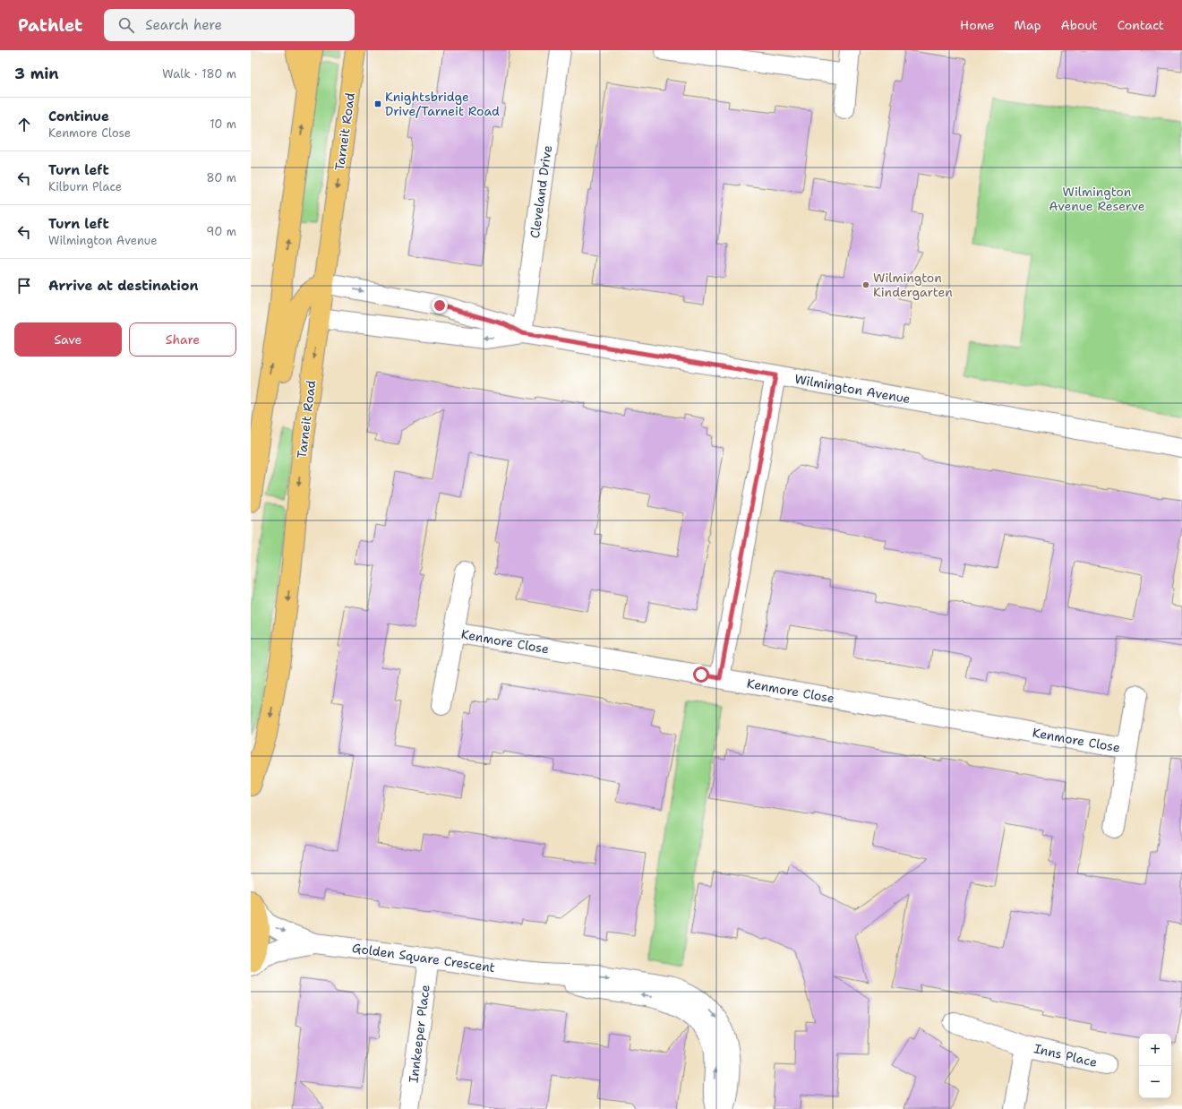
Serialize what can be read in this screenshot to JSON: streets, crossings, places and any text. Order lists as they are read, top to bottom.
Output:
{
  "streets": {
    "main road": ["Tarneit Road"],
    "street": [
      "Cleveland Drive",
      "Wilmington Avenue",
      "Kenmore Close",
      "Golden Square Crescent",
      "Innkeeper Place",
      "Inns Place"
    ]
  },
  "crossings": [
    ["Tarneit Road", "Wilmington Avenue"],
    ["Cleveland Drive", "Wilmington Avenue"],
    ["Golden Square Crescent", "Innkeeper Place"]
  ],
  "parks": ["Wilmington Avenue Reserve"],
  "places": {
    "transit": ["Knightsbridge Drive/Tarneit Road"],
    "other": ["Wilmington Kindergarten"]
  },
  "page": {
    "header": "Pathlet",
    "search": "Search here",
    "nav": [
      "Home",
      "Map",
      "About",
      "Contact"
    ],
    "heading": ["3 min", "Walk · 180 m"],
    "list": [
      ["Continue", "Kenmore Close", "10 m"],
      ["Turn left", "Kilburn Place", "80 m"],
      ["Turn left", "Wilmington Avenue", "90 m"],
      "Arrive at destination"
    ],
    "buttons": ["Save", "Share"],
    "map_buttons": ["+", "−"]
  }
}
